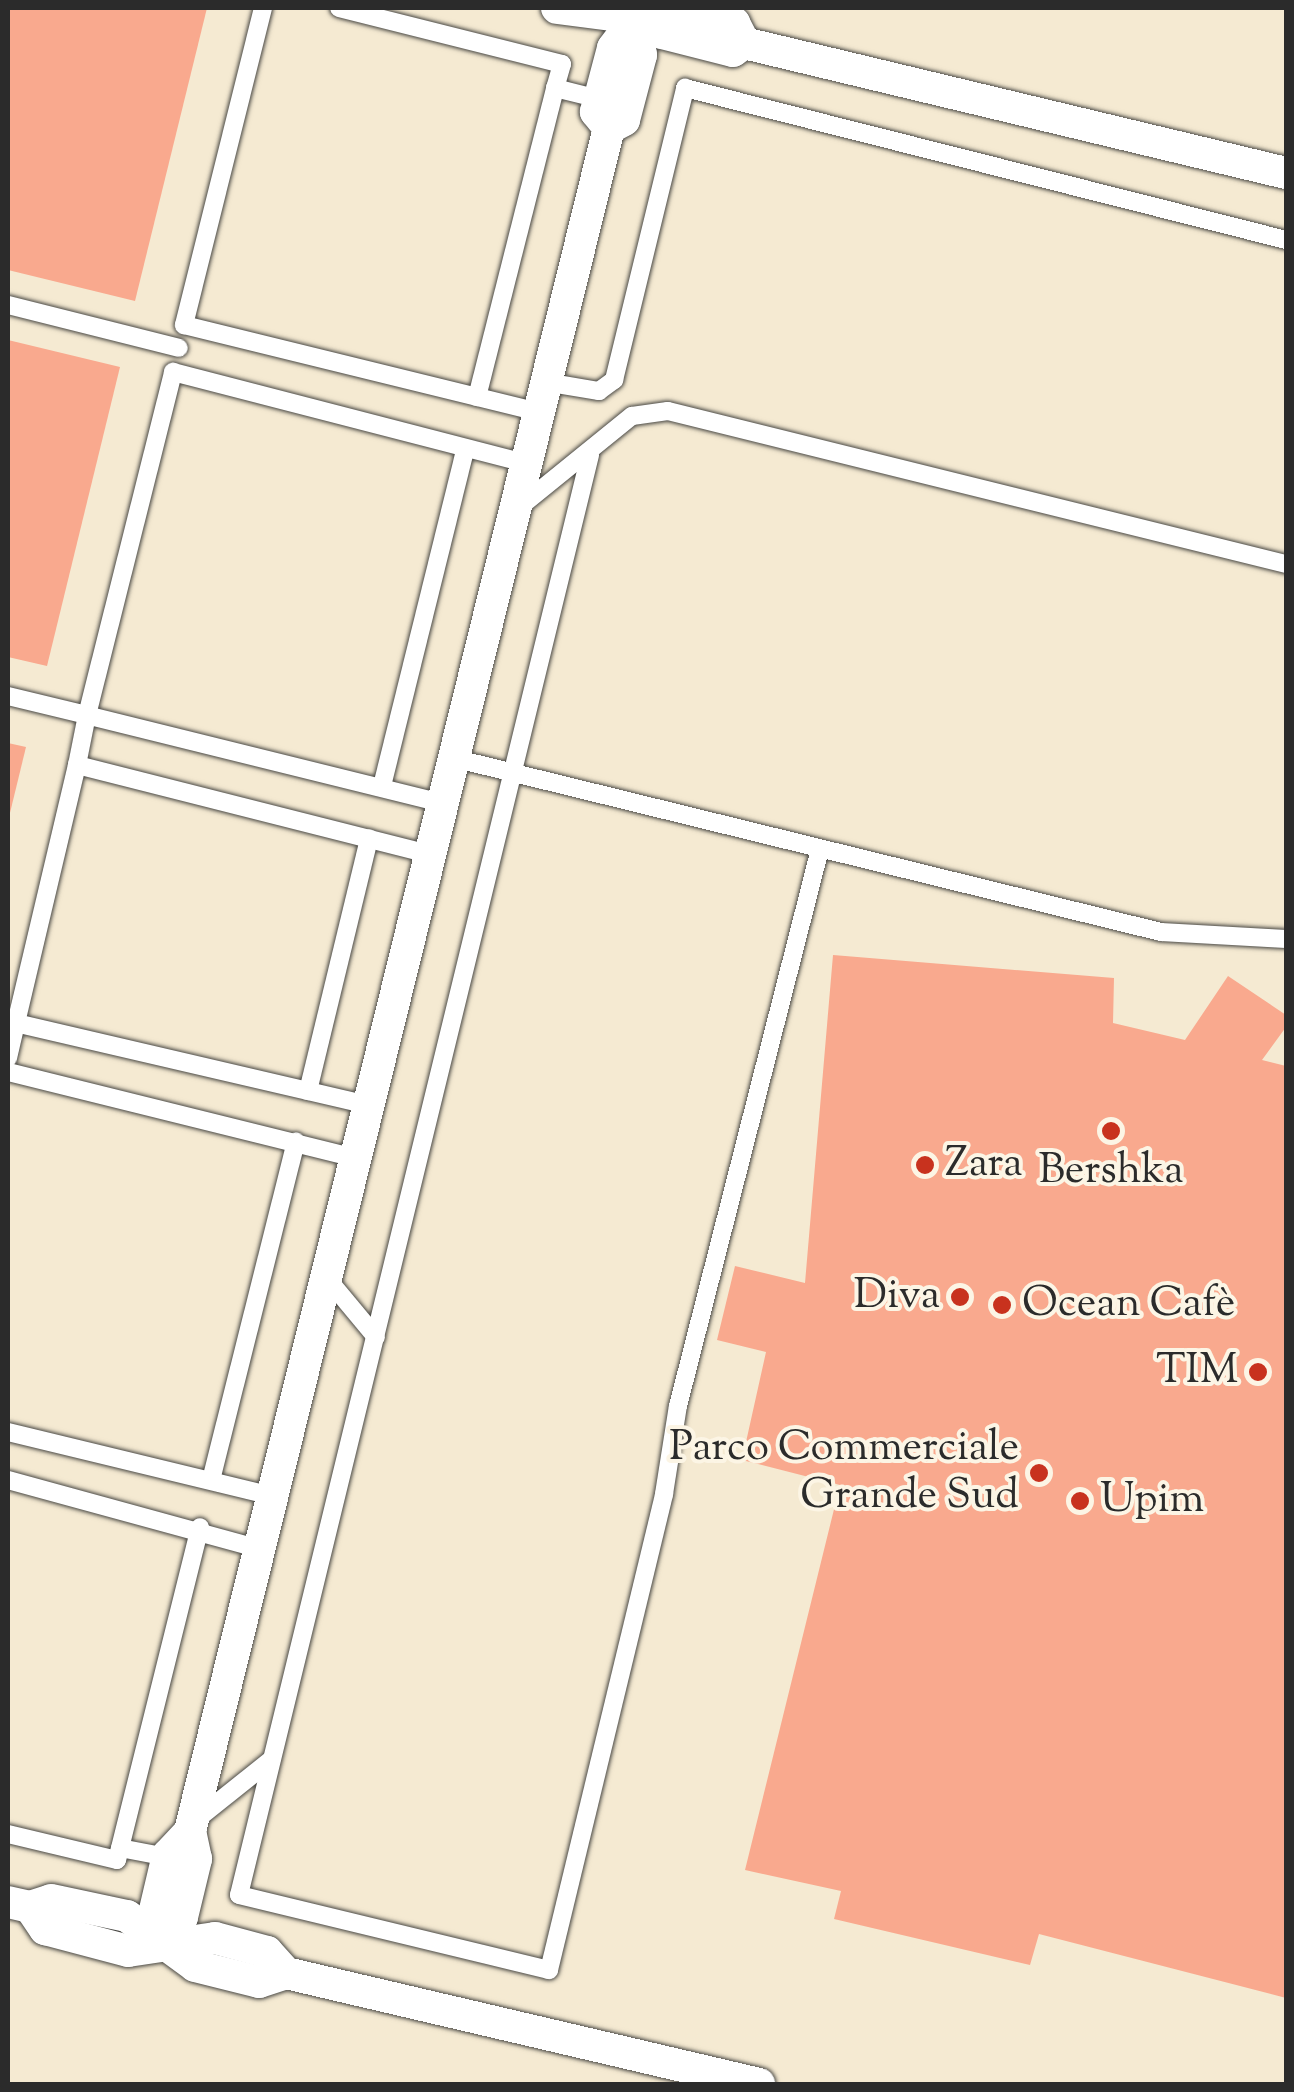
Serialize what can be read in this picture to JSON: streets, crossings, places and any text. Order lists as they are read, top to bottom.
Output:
{
  "places": [
    "Bershka",
    "Zara",
    "Diva",
    "Ocean Cafè",
    "TIM",
    "Parco Commerciale Grande Sud",
    "Upim"
  ]
}
